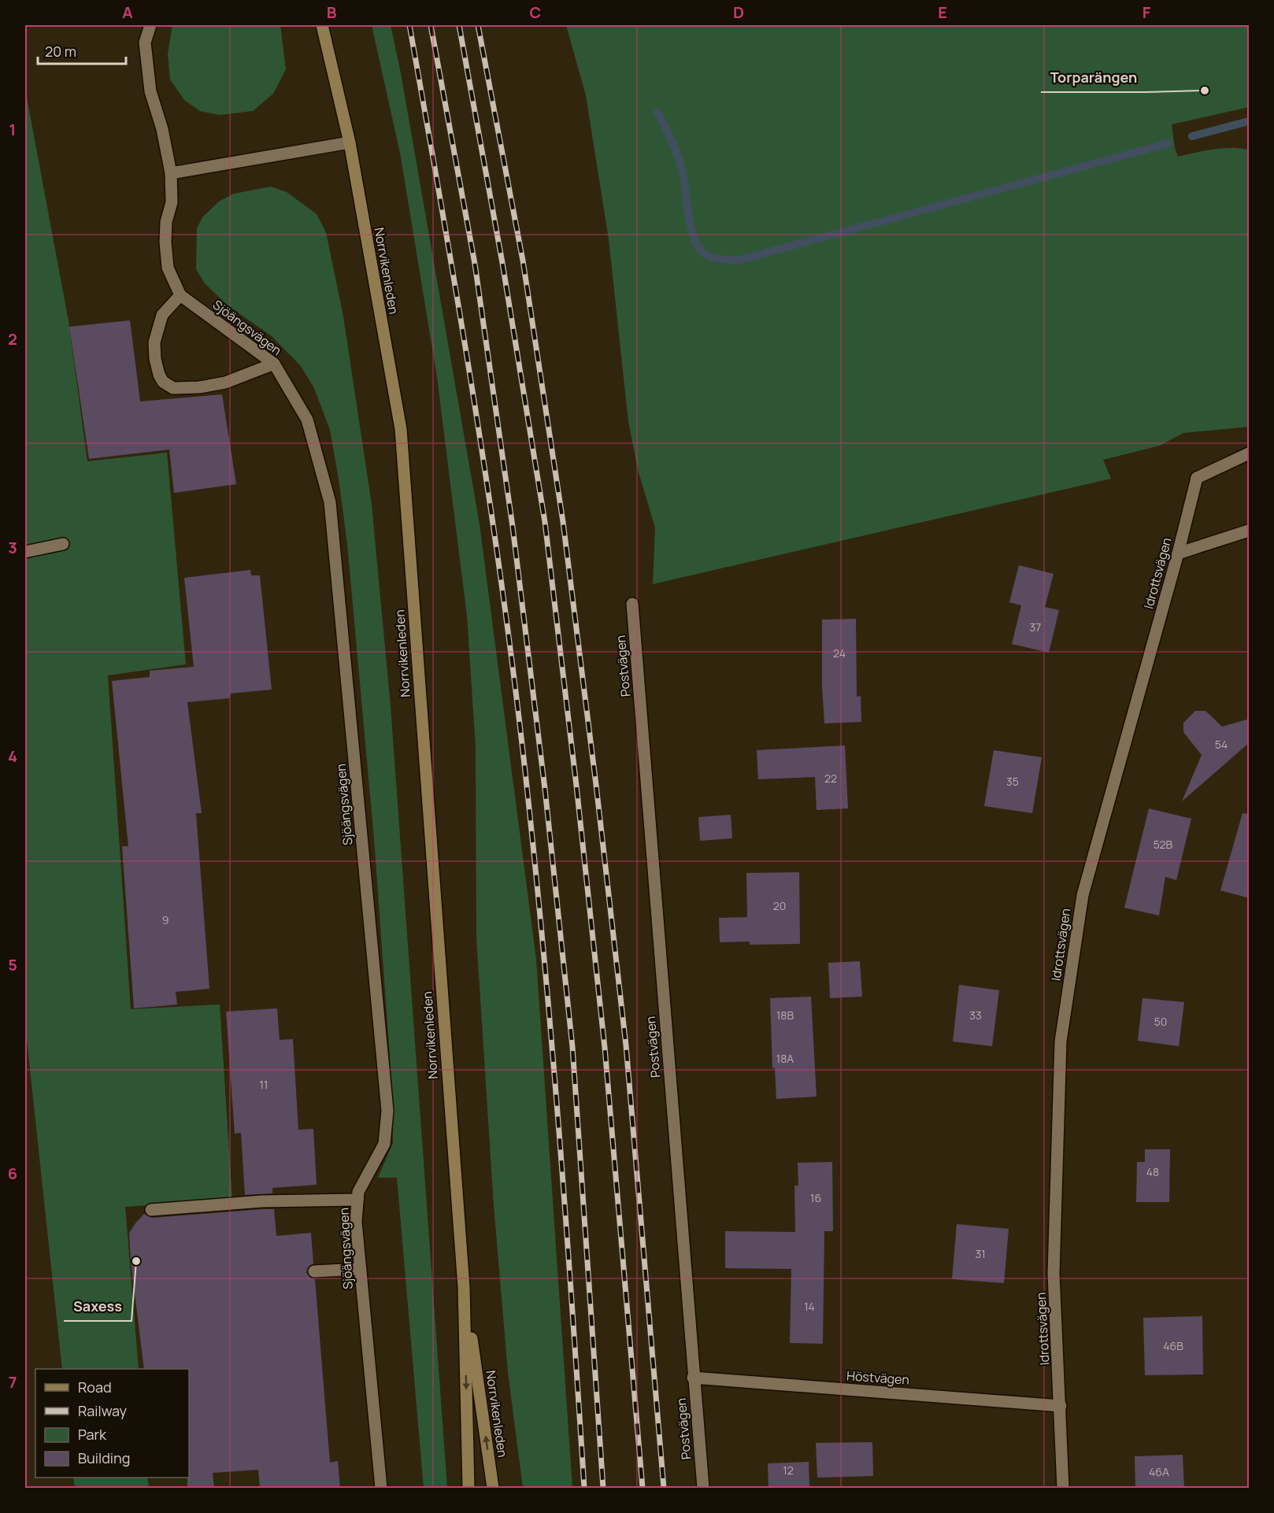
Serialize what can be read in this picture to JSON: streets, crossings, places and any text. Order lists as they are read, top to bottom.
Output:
{
  "streets": {
    "main road": ["Norrvikenleden"],
    "street": [
      "Sjöängsvägen",
      "Idrottsvägen",
      "Postvägen",
      "Höstvägen"
    ]
  },
  "crossings": [
    ["Idrottsvägen", "Höstvägen"],
    ["Postvägen", "Höstvägen"]
  ],
  "places": ["Torparängen", "Saxess"],
  "house_numbers": [
    "37",
    "24",
    "54",
    "22",
    "35",
    "52B",
    "20",
    "9",
    "18B",
    "33",
    "50",
    "18A",
    "11",
    "48",
    "16",
    "31",
    "14",
    "46B",
    "12",
    "46A"
  ],
  "legend": [
    "Road",
    "Railway",
    "Park",
    "Building"
  ],
  "scale_bar": "20 m",
  "grid": {
    "columns": [
      "A",
      "B",
      "C",
      "D",
      "E",
      "F"
    ],
    "rows": [
      "1",
      "2",
      "3",
      "4",
      "5",
      "6",
      "7"
    ]
  }
}
